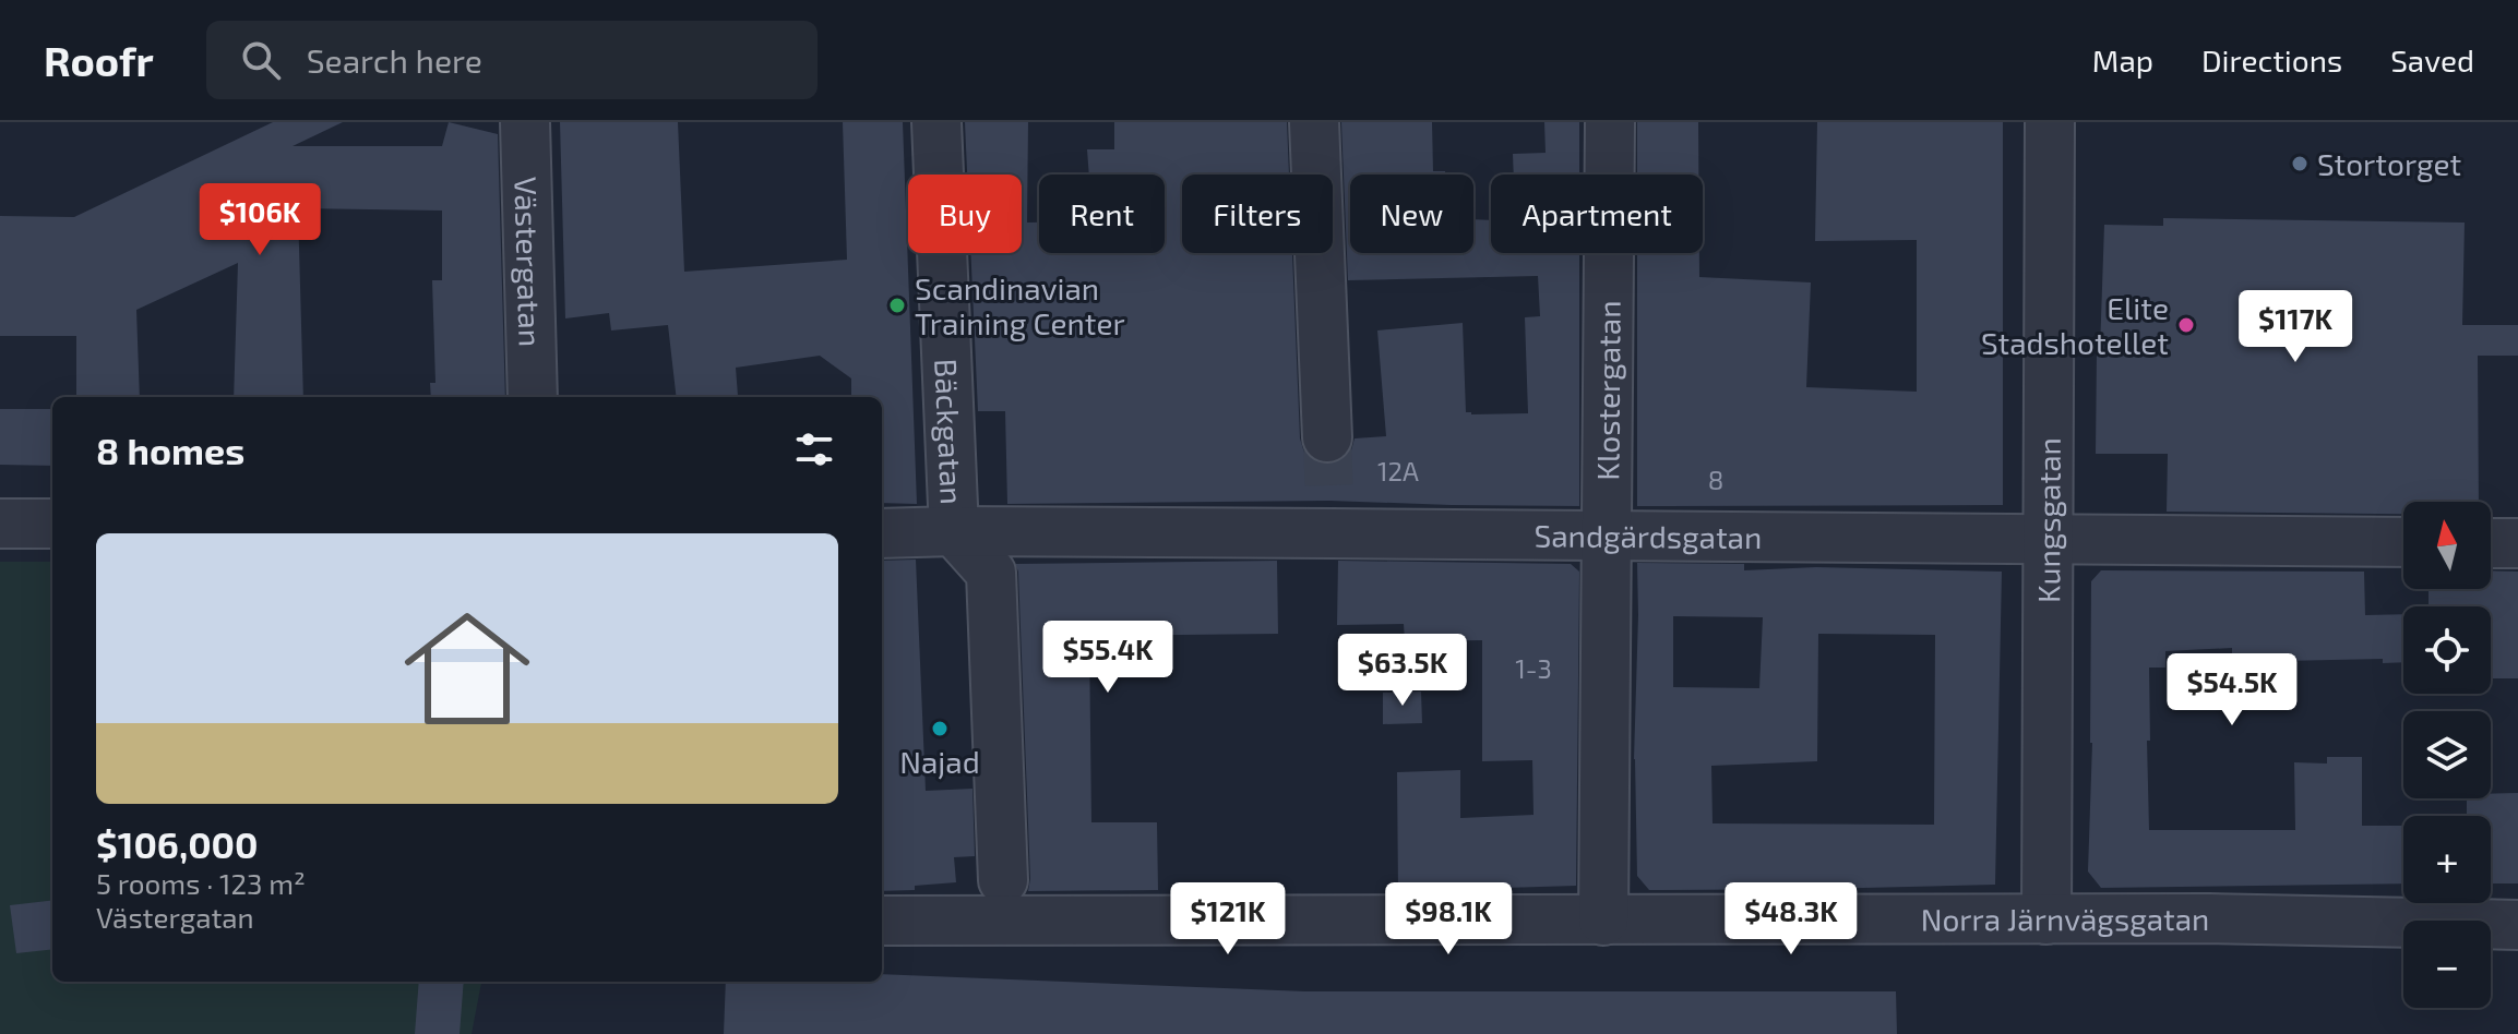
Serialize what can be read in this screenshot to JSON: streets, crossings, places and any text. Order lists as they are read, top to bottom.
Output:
{
  "streets": {
    "street": [
      "Västergatan",
      "Klostergatan",
      "Bäckgatan",
      "Kungsgatan",
      "Sandgärdsgatan",
      "Norra Järnvägsgatan"
    ]
  },
  "crossings": [
    ["Klostergatan", "Sandgärdsgatan"],
    ["Klostergatan", "Norra Järnvägsgatan"],
    ["Bäckgatan", "Sandgärdsgatan"],
    ["Kungsgatan", "Sandgärdsgatan"],
    ["Kungsgatan", "Norra Järnvägsgatan"]
  ],
  "places": [
    "Stortorget",
    "Scandinavian Training Center",
    "Elite Stadshotellet",
    "Najad"
  ],
  "house_numbers": ["12A", "8", "1-3"],
  "north": "top",
  "page": {
    "header": "Roofr",
    "search": "Search here",
    "nav": ["Map", "Directions", "Saved"],
    "chip": [
      "Buy",
      "Rent",
      "Filters",
      "New",
      "Apartment"
    ],
    "price": [
      "$106K",
      "$117K",
      "$55.4K",
      "$63.5K",
      "$54.5K",
      "$121K",
      "$98.1K",
      "$48.3K"
    ],
    "heading": "8 homes",
    "map_buttons": ["+", "−"],
    "list": [
      {
        "name": "$106,000",
        "note": "5 rooms · 123 m² · Västergatan"
      }
    ]
  }
}
